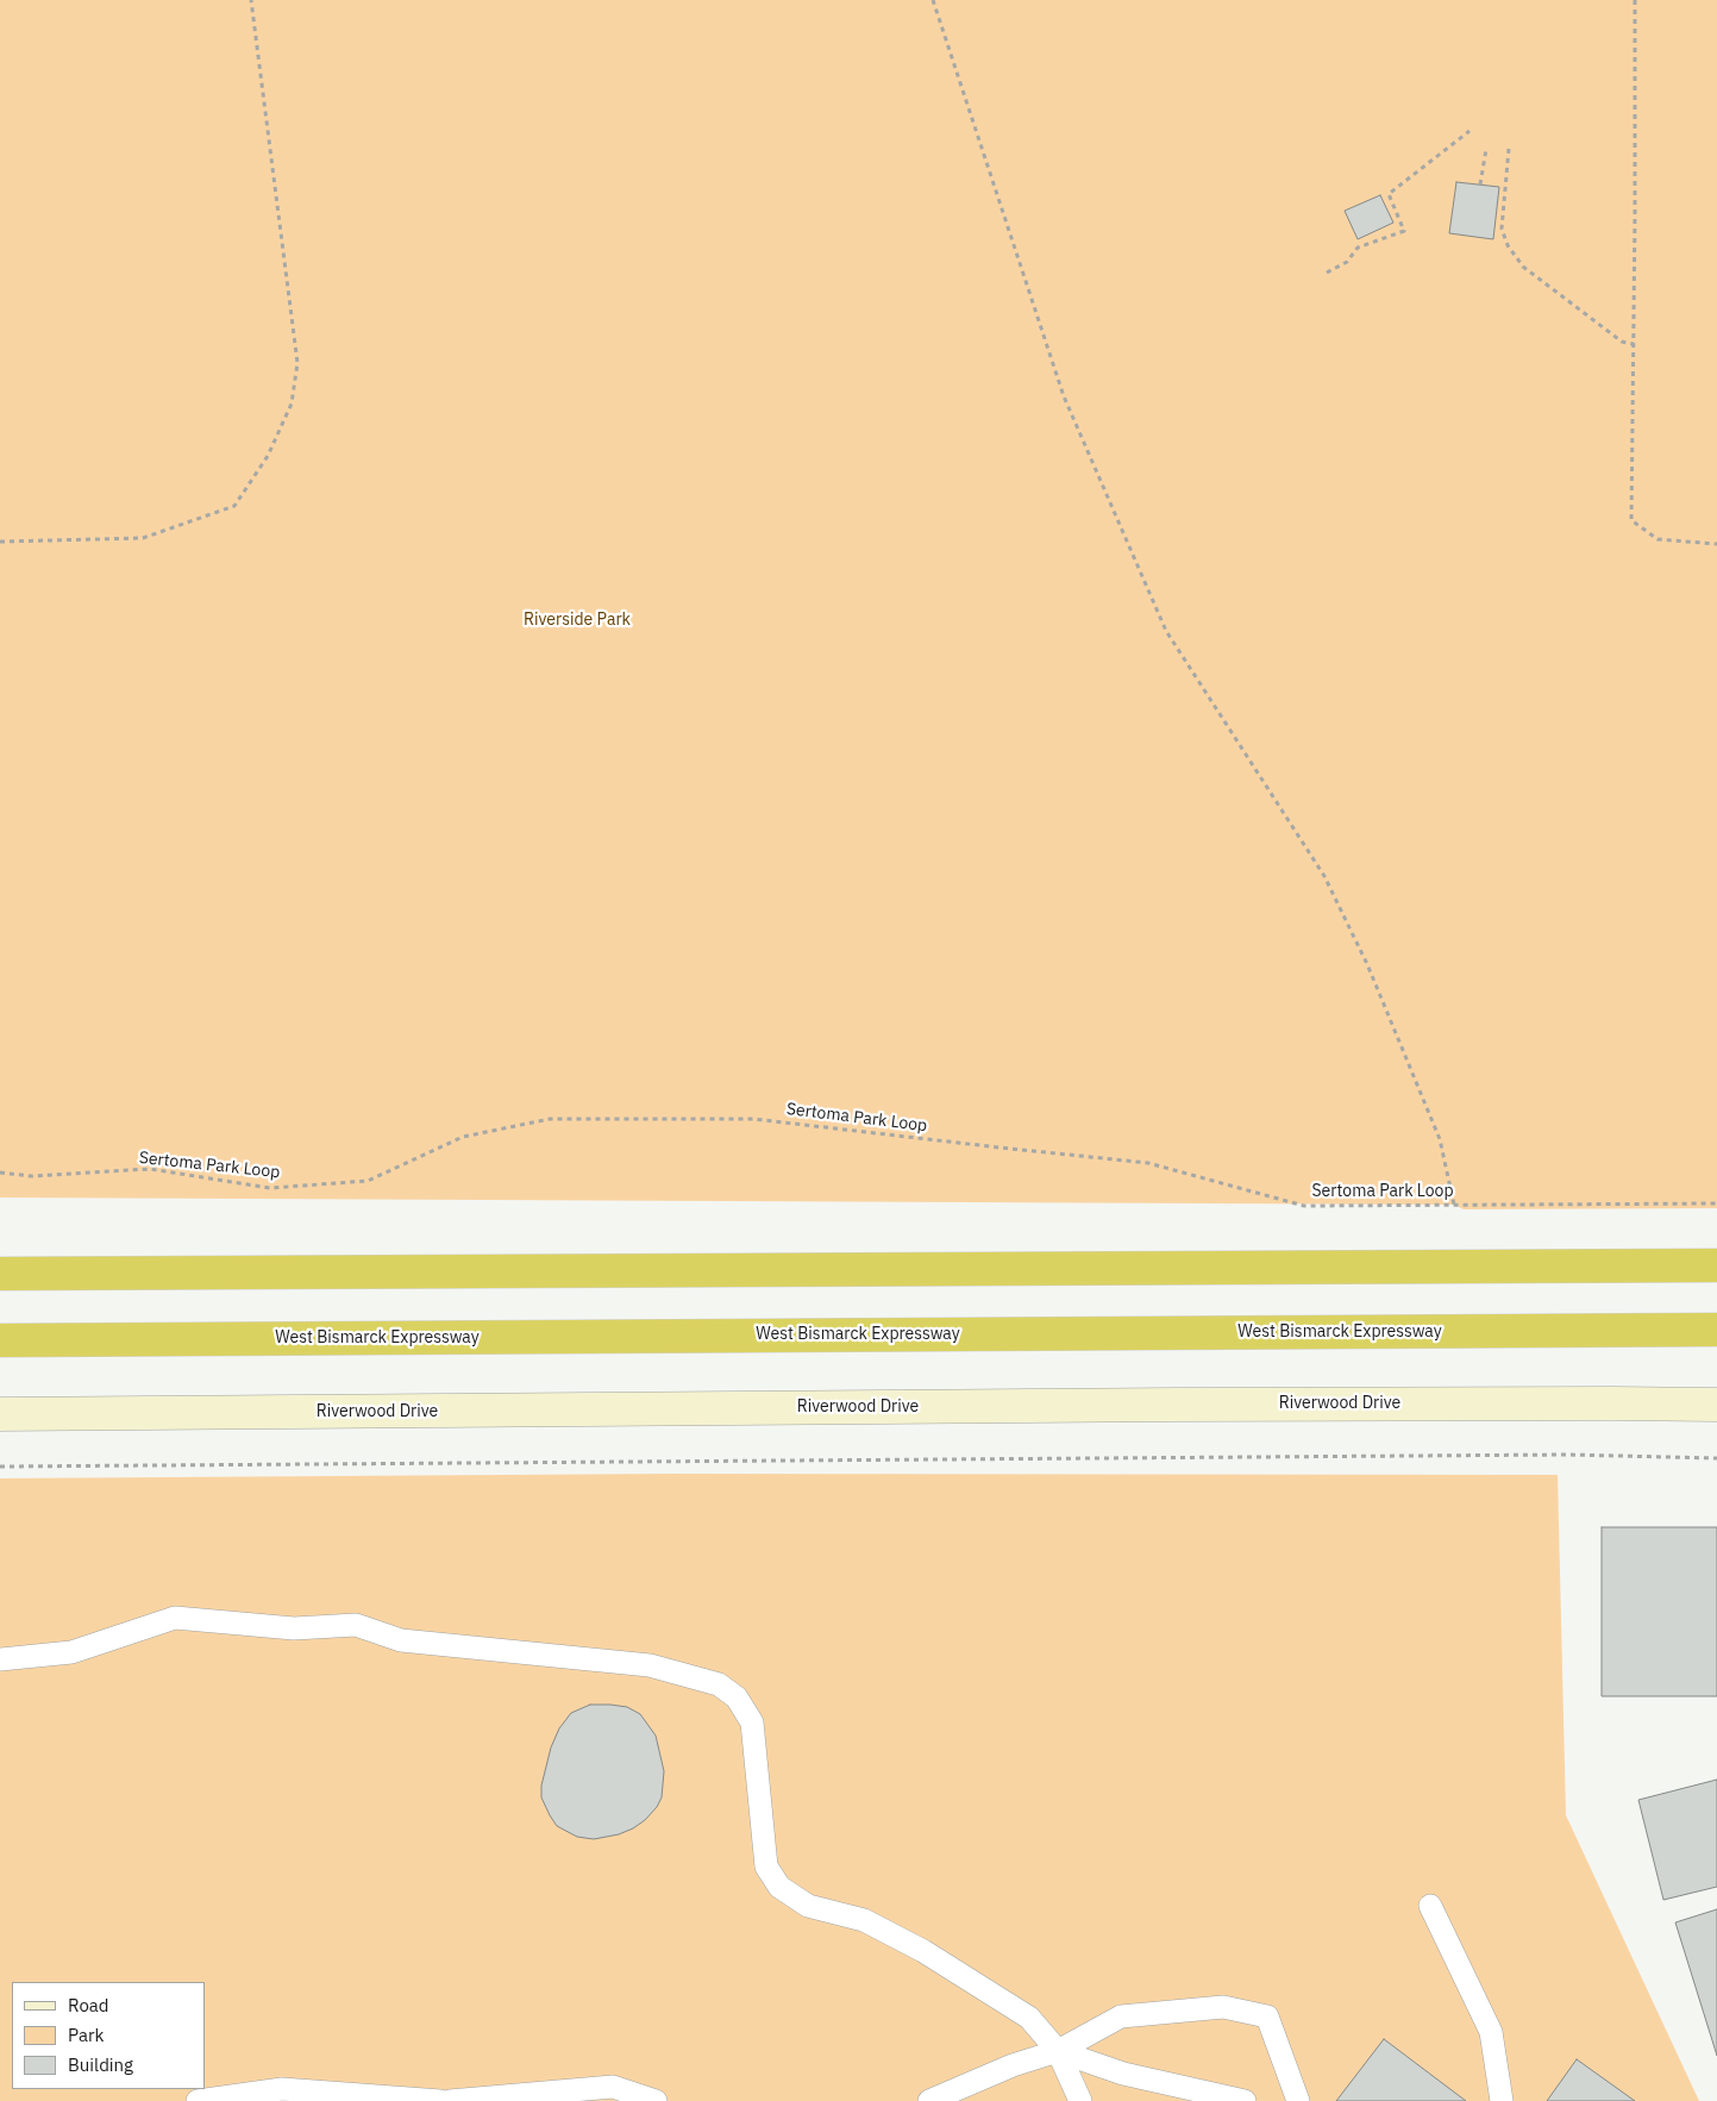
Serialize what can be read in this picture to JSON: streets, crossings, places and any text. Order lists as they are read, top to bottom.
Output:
{
  "streets": {
    "highway": ["West Bismarck Expressway"],
    "street": ["Riverwood Drive"],
    "path": ["Sertoma Park Loop"]
  },
  "parks": ["Riverside Park"],
  "legend": ["Road", "Park", "Building"]
}
